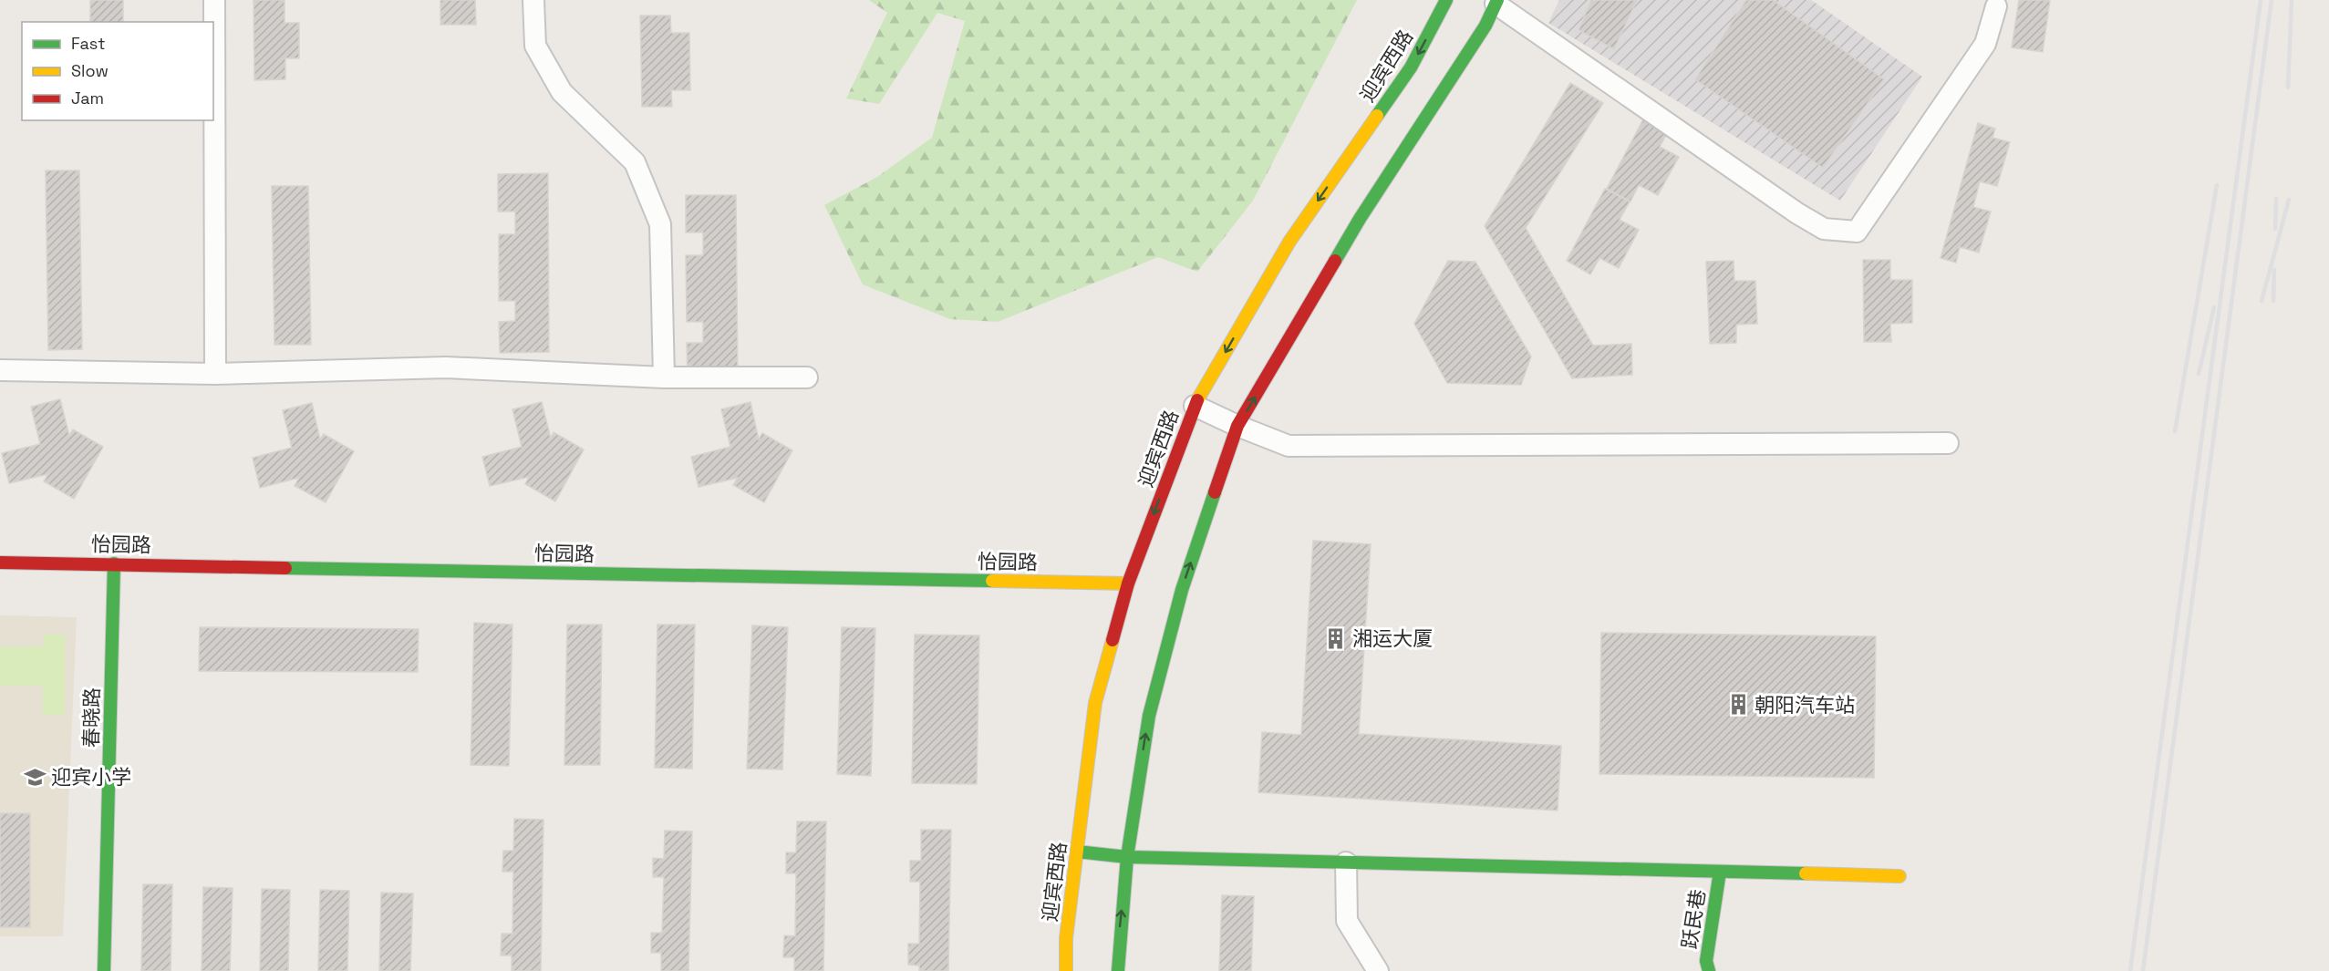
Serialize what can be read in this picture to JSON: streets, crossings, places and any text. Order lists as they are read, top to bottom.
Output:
{
  "streets": {
    "main road": [
      "迎宾西路",
      "怡园路",
      "春晓路",
      "跃民巷"
    ]
  },
  "crossings": [
    ["迎宾西路", "怡园路"],
    ["怡园路", "春晓路"]
  ],
  "places": {
    "building": ["湘运大厦", "朝阳汽车站"],
    "school or university": ["迎宾小学"]
  },
  "legend": ["Fast", "Slow", "Jam"]
}
